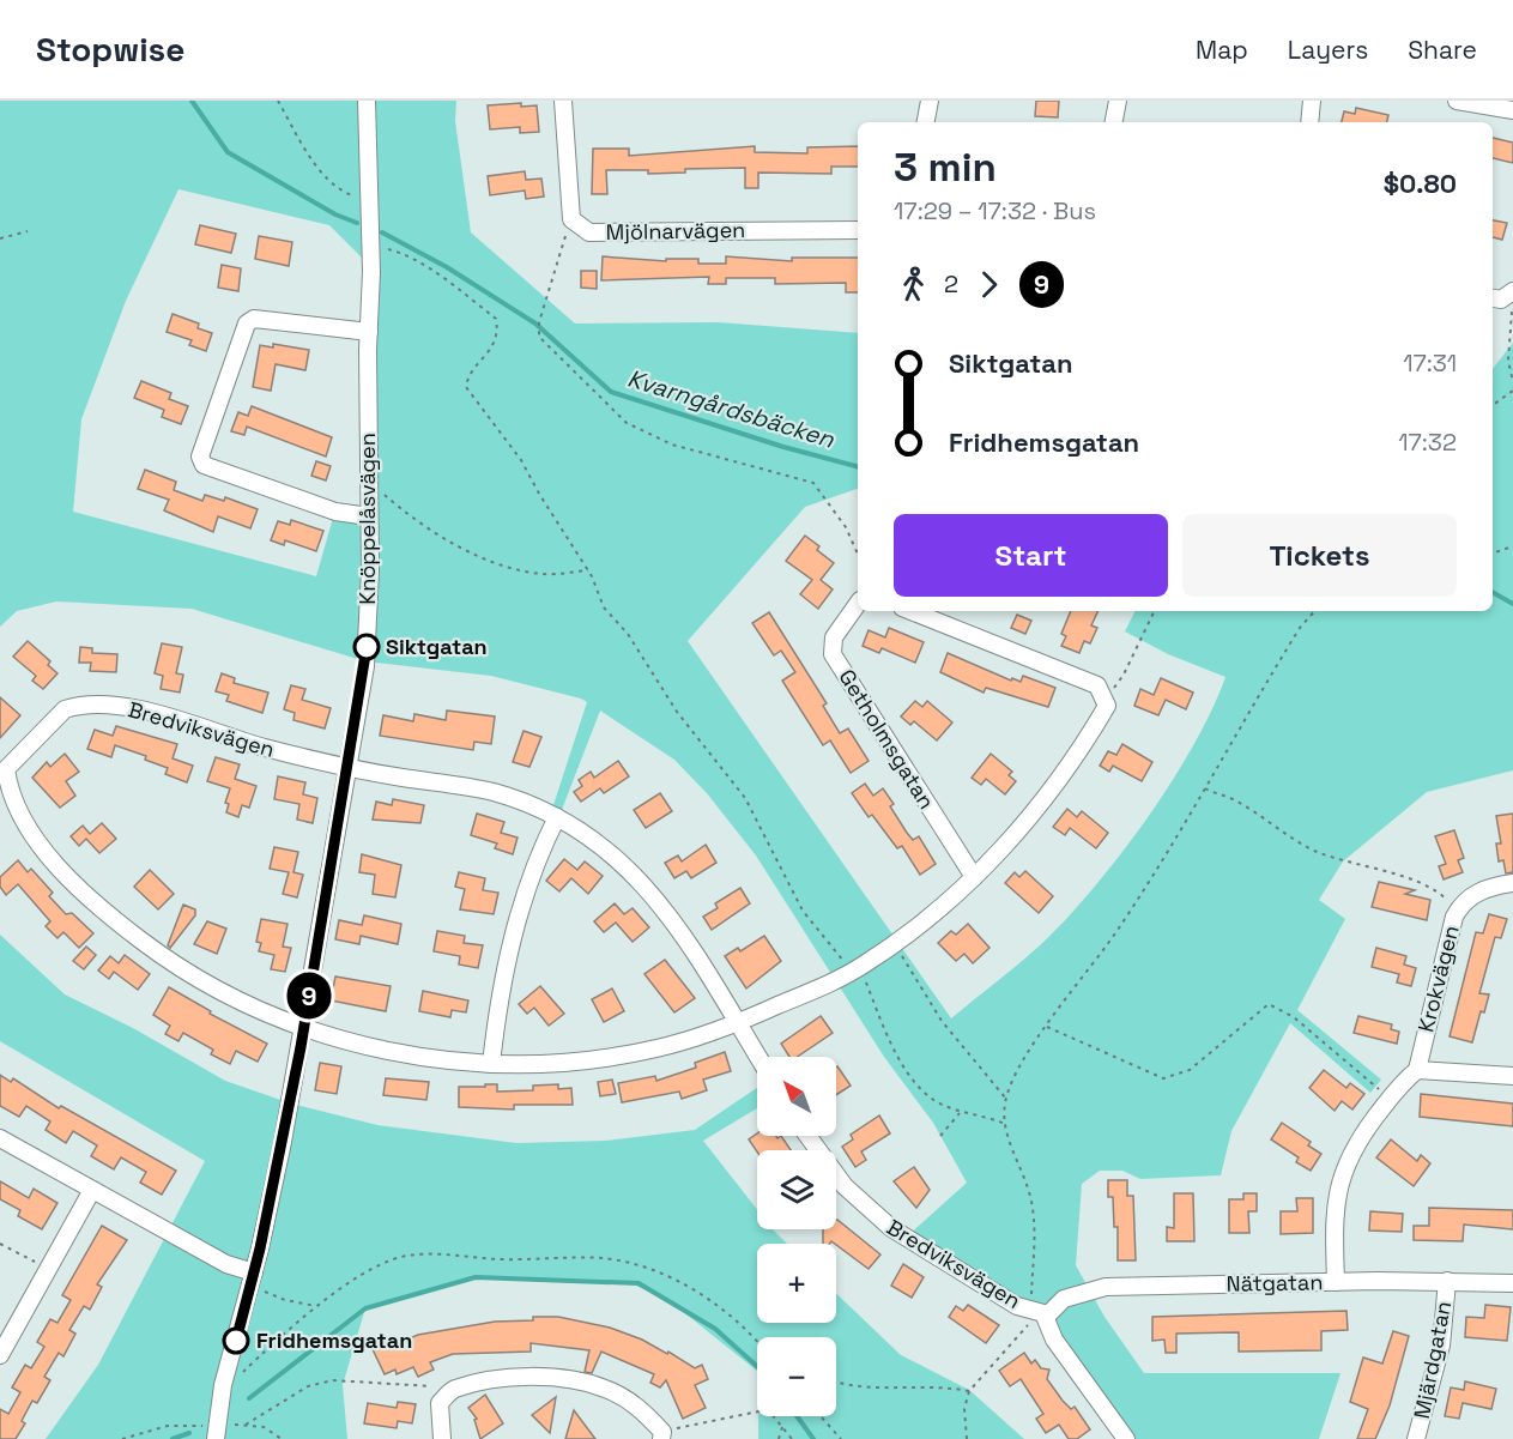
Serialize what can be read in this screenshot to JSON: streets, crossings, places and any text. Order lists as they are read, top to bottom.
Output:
{
  "streets": {
    "street": [
      "Mjölnarvägen",
      "Knöppelåsvägen",
      "Bredviksvägen",
      "Getholmsgatan",
      "Krokvägen",
      "Nätgatan",
      "Mjärdgatan"
    ]
  },
  "crossings": [
    ["Knöppelåsvägen", "Bredviksvägen"],
    ["Bredviksvägen", "Nätgatan"],
    ["Nätgatan", "Mjärdgatan"]
  ],
  "water": ["Kvarngårdsbäcken"],
  "places": ["Siktgatan", "Fridhemsgatan"],
  "lines": ["bus line 9"],
  "north": "top left",
  "page": {
    "header": "Stopwise",
    "nav": ["Map", "Layers", "Share"],
    "on_map": "9",
    "heading": ["3 min", "17:29 – 17:32 · Bus", "$0.80"],
    "legs": ["2", "9"],
    "list": [
      {
        "name": "Siktgatan",
        "value": "17:31"
      },
      {
        "name": "Fridhemsgatan",
        "value": "17:32"
      }
    ],
    "buttons": ["Start", "Tickets"],
    "map_buttons": ["+", "−"]
  }
}
